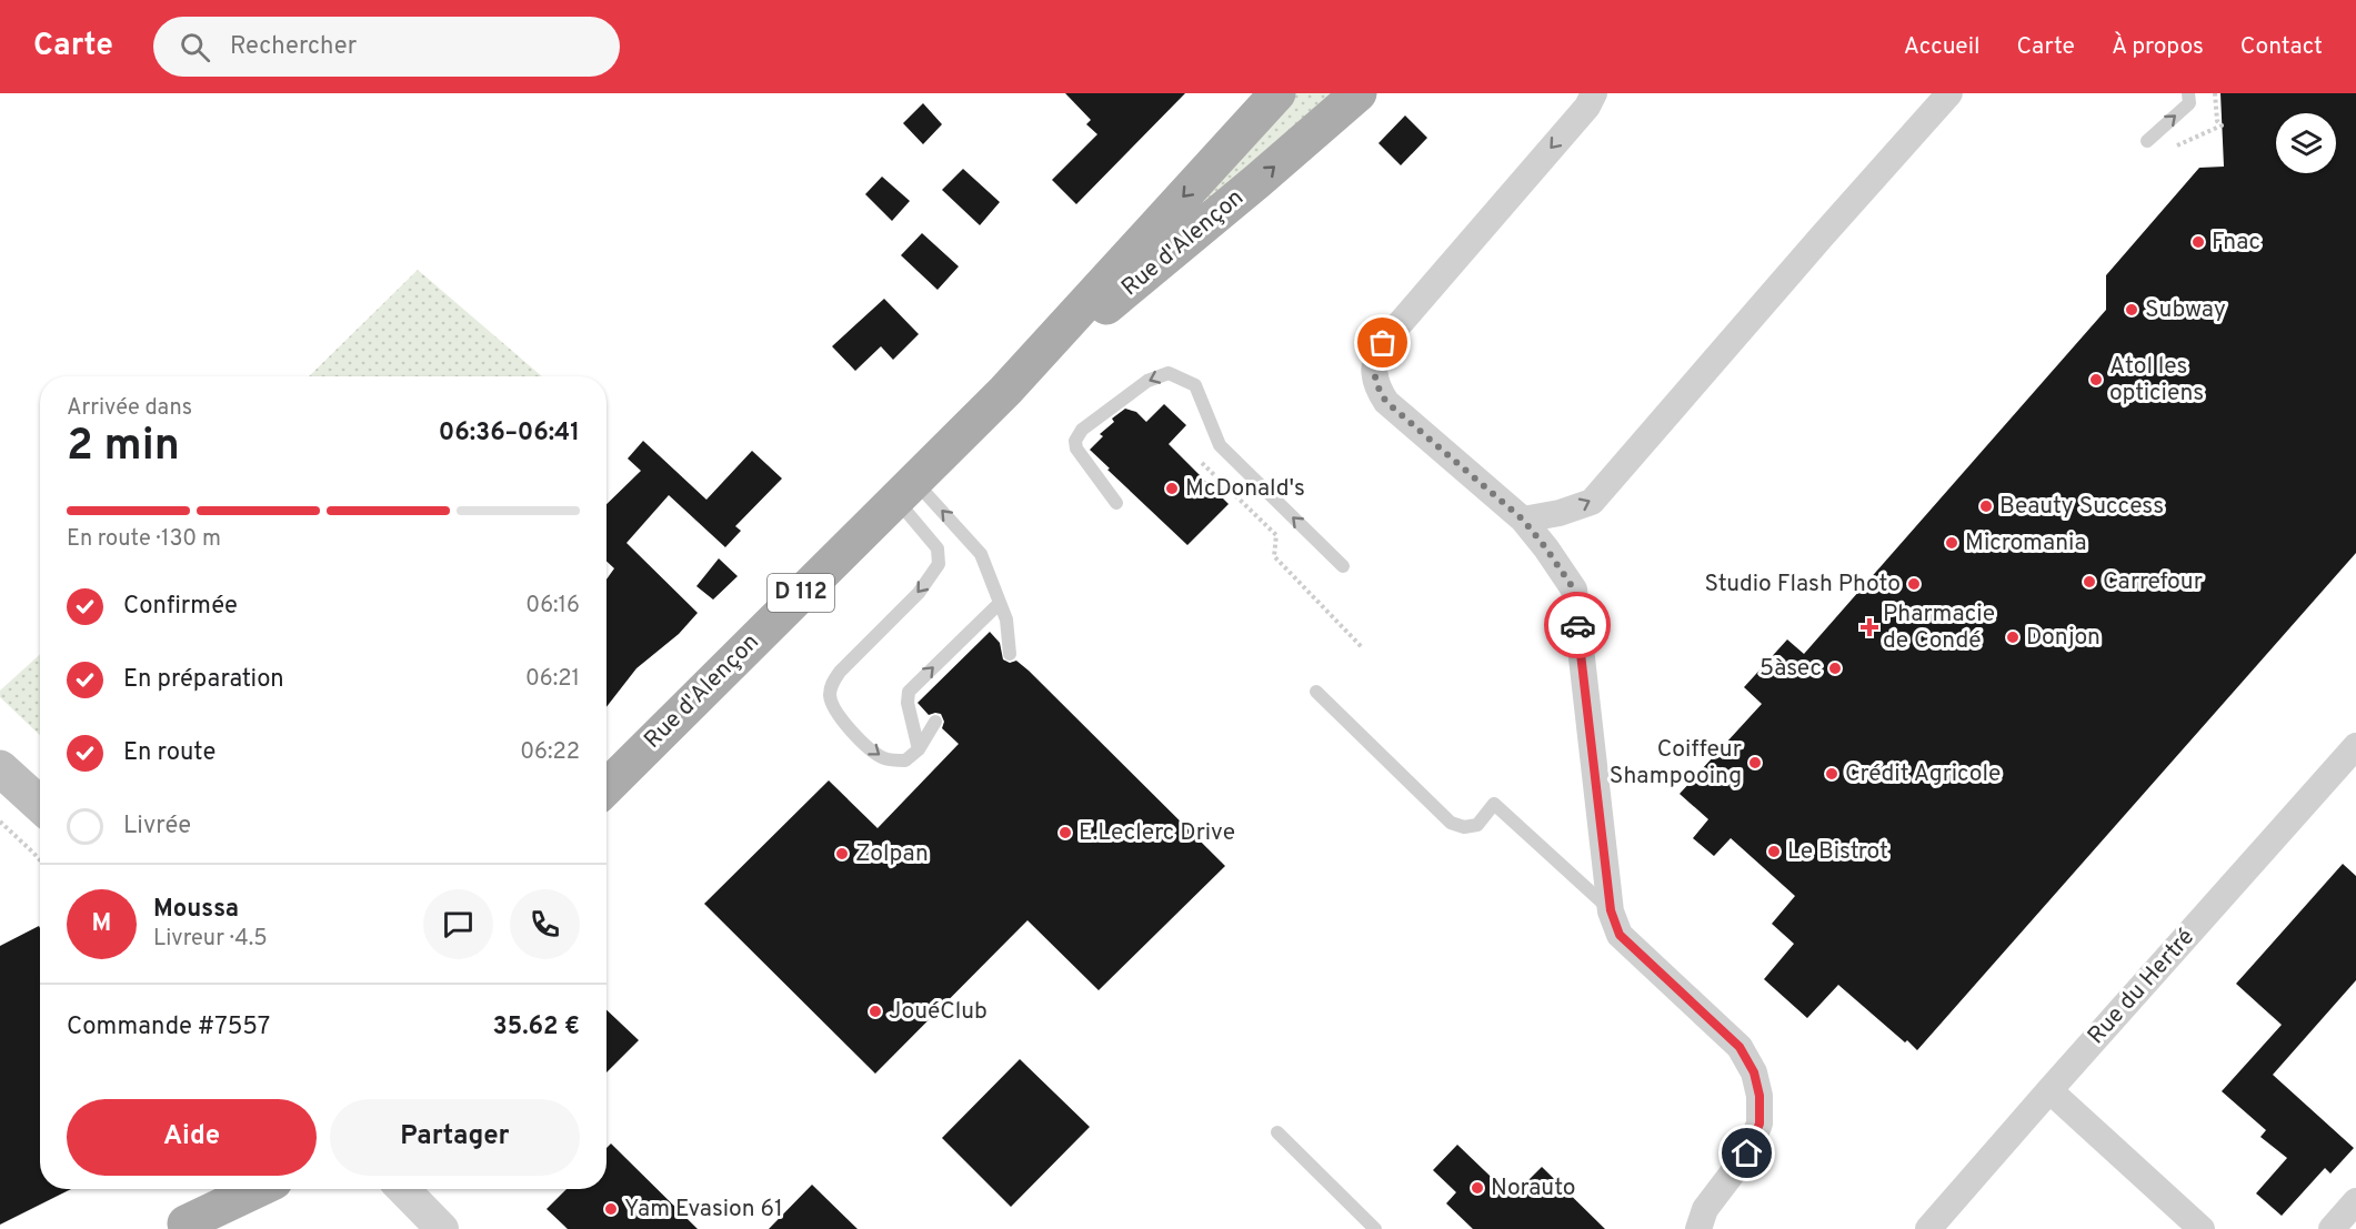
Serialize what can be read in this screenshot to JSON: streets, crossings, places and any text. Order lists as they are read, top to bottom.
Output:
{
  "streets": {
    "main road": ["Rue d'Alençon", "D 112"],
    "street": ["Rue du Hertré"]
  },
  "places": {
    "other": [
      "Fnac",
      "Subway",
      "Atol les opticiens",
      "McDonald's",
      "Beauty Success",
      "Micromania",
      "Carrefour",
      "Studio Flash Photo",
      "Donjon",
      "5àsec",
      "Coiffeur Shampooing",
      "Crédit Agricole",
      "E.Leclerc Drive",
      "Le Bistrot",
      "Zolpan",
      "JouéClub",
      "Norauto",
      "Yam Evasion 61"
    ],
    "health": ["Pharmacie de Condé"]
  },
  "page": {
    "header": "Carte",
    "search": "Rechercher",
    "nav": [
      "Accueil",
      "Carte",
      "À propos",
      "Contact"
    ],
    "heading": ["2 min", "Arrivée dans", "06:36–06:41"],
    "panel": [
      "Moussa",
      "Livreur · 4.5",
      "Commande #7557",
      "35.62 €"
    ],
    "bar": "En route · 130 m",
    "list": [
      ["Confirmée", "06:16"],
      ["En préparation", "06:21"],
      ["En route", "06:22"],
      "Livrée"
    ],
    "round": "M",
    "buttons": ["Aide", "Partager"]
  }
}
